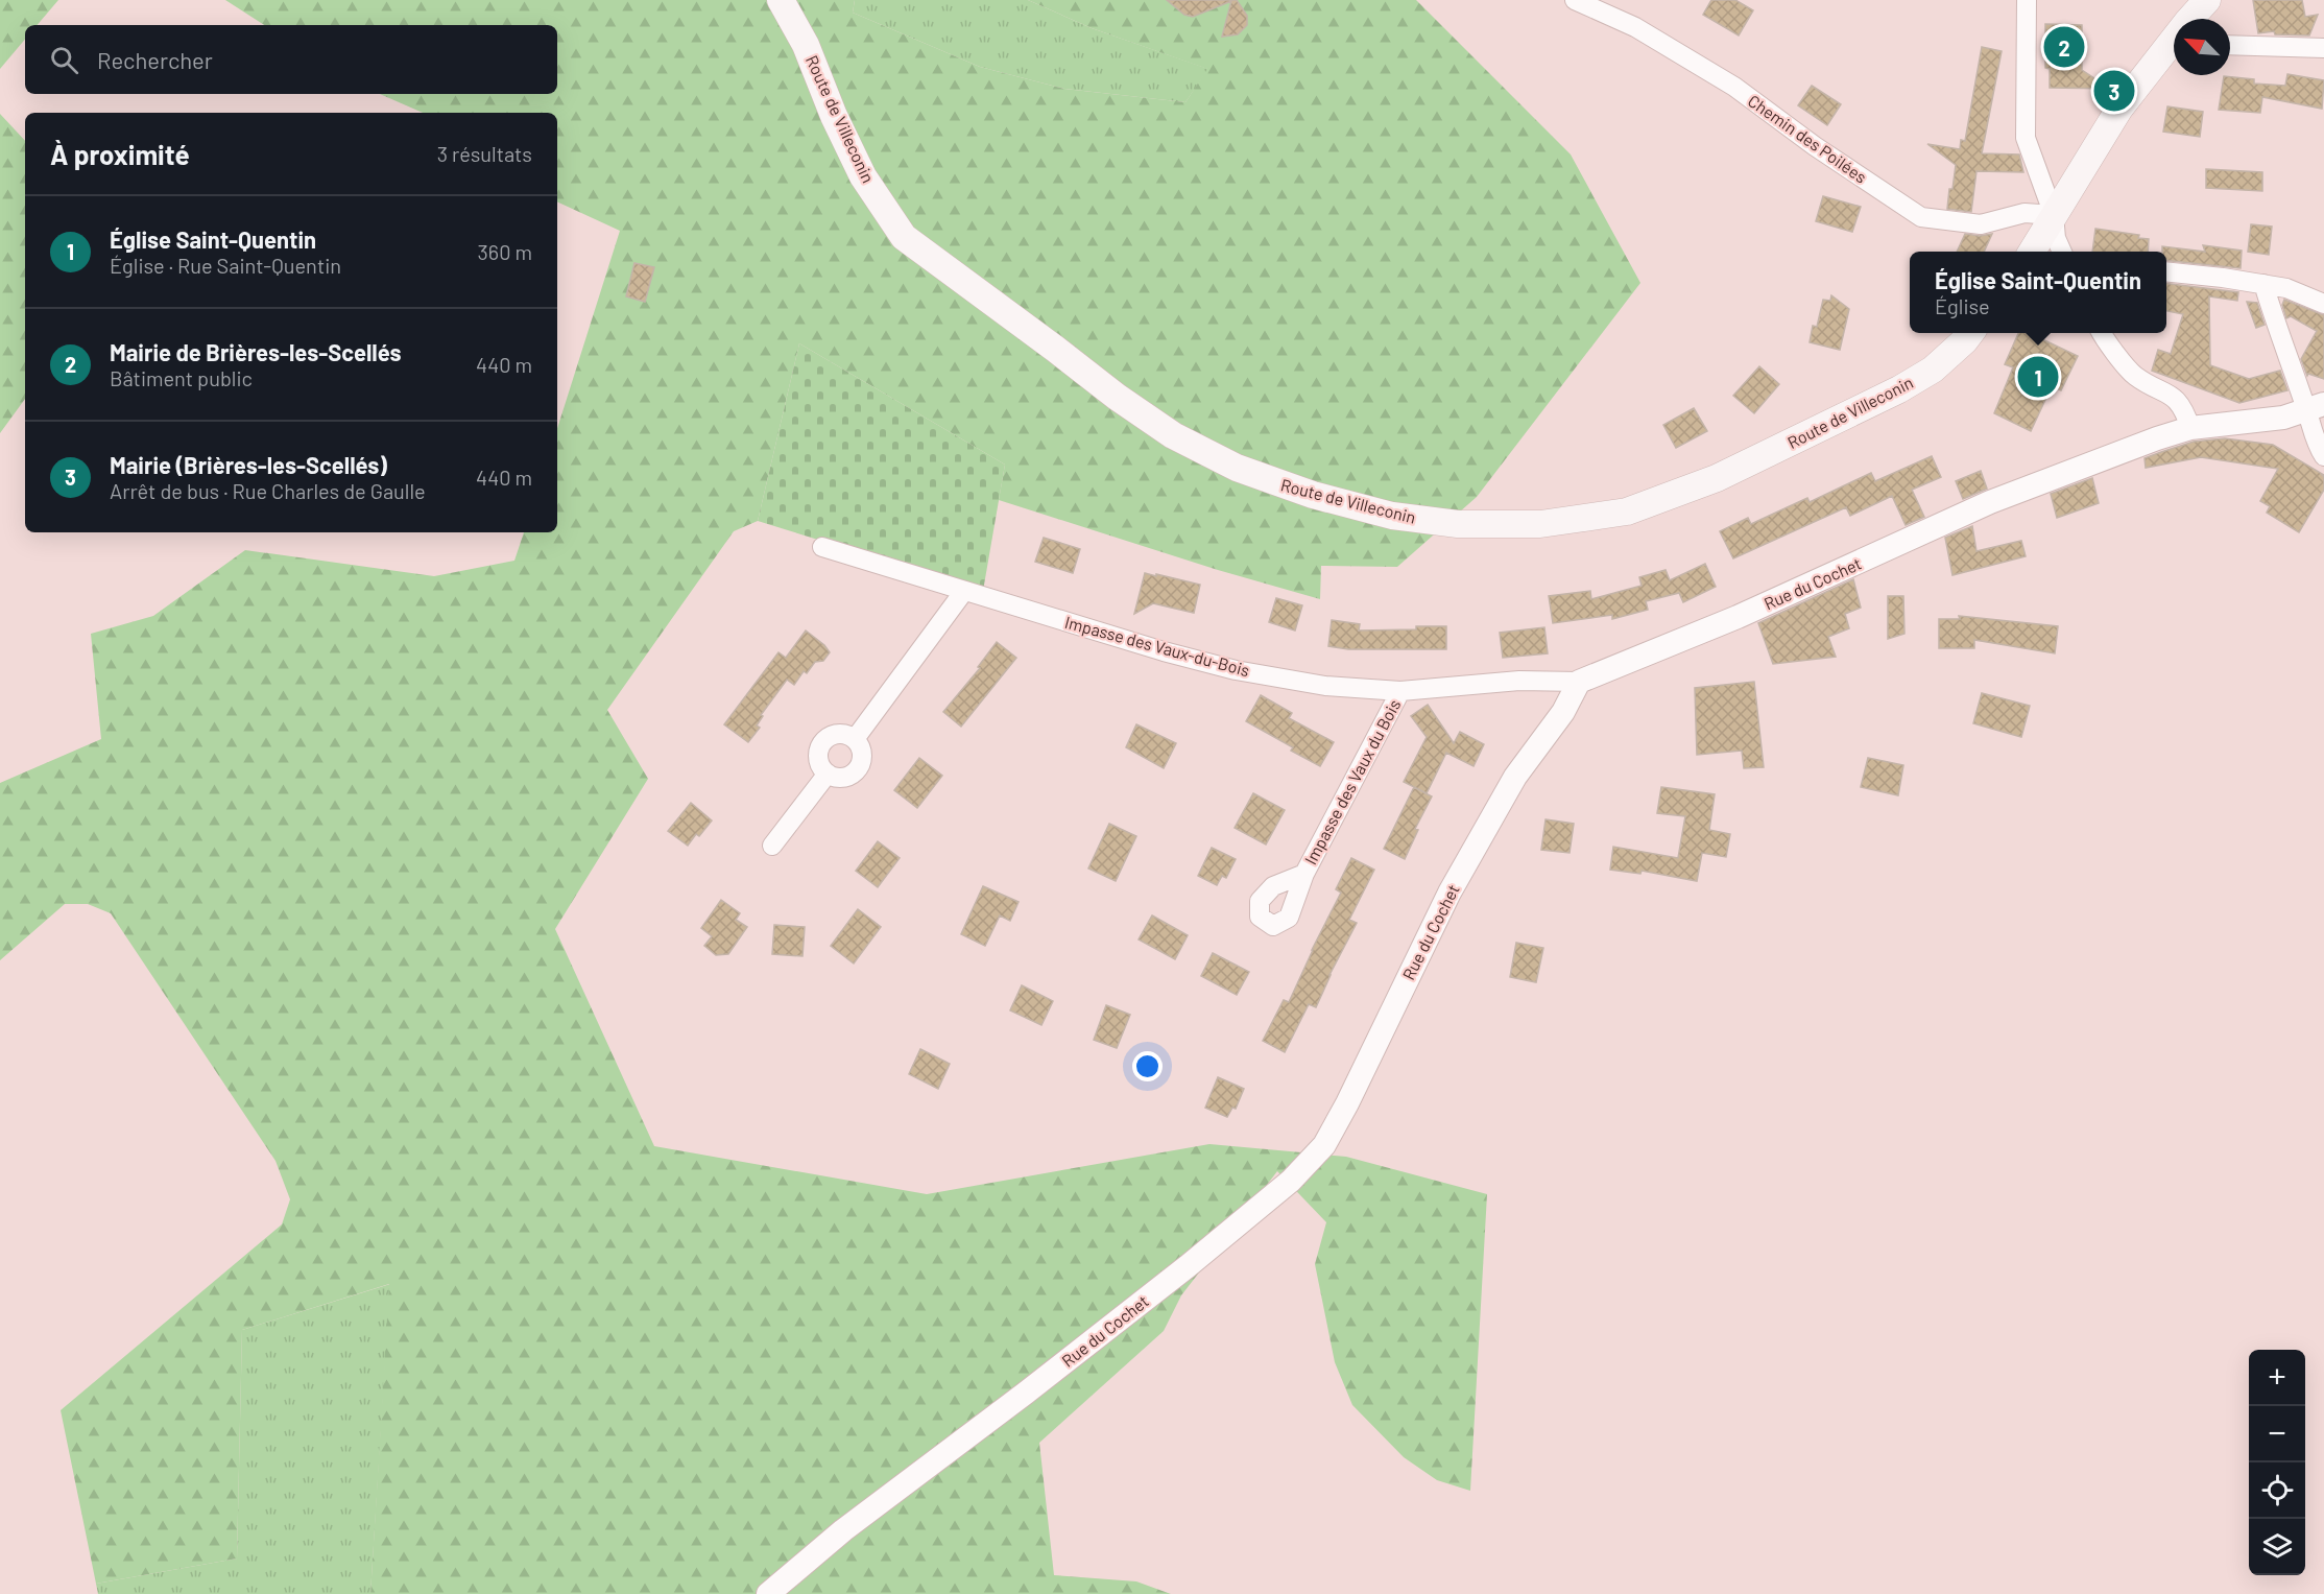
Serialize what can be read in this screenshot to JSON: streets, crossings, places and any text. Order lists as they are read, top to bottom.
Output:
{
  "streets": {
    "main road": ["Route de Villeconin"],
    "street": [
      "Chemin des Poilées",
      "Rue du Cochet",
      "Impasse des Vaux-du-Bois",
      "Impasse des Vaux du Bois"
    ]
  },
  "crossings": [
    ["Rue du Cochet", "Impasse des Vaux-du-Bois"],
    ["Impasse des Vaux-du-Bois", "Impasse des Vaux du Bois"]
  ],
  "north": "top left",
  "page": {
    "pins": ["2", "3", "1"],
    "search": "Rechercher",
    "heading": ["À proximité", "3 résultats"],
    "list": [
      {
        "mark": "1",
        "name": "Église Saint-Quentin",
        "note": "Église · Rue Saint-Quentin",
        "value": "360 m"
      },
      {
        "mark": "2",
        "name": "Mairie de Brières-les-Scellés",
        "note": "Bâtiment public",
        "value": "440 m"
      },
      {
        "mark": "3",
        "name": "Mairie (Brières-les-Scellés)",
        "note": "Arrêt de bus · Rue Charles de Gaulle",
        "value": "440 m"
      }
    ],
    "popup": ["Église Saint-Quentin", "Église"],
    "map_buttons": ["+", "−"]
  }
}
